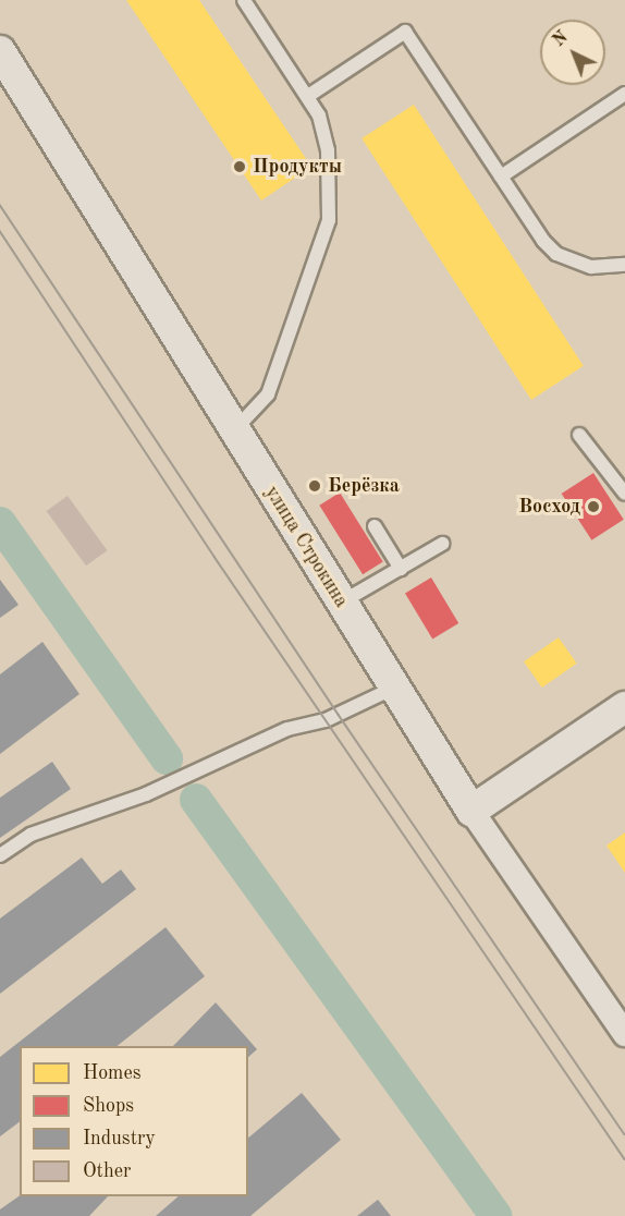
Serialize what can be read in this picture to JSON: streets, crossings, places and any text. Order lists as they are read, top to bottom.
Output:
{
  "streets": {
    "street": ["улица Строкина"]
  },
  "places": ["Продукты", "Берёзка", "Восход"],
  "legend": [
    "Homes",
    "Shops",
    "Industry",
    "Other"
  ],
  "north": "top left"
}
